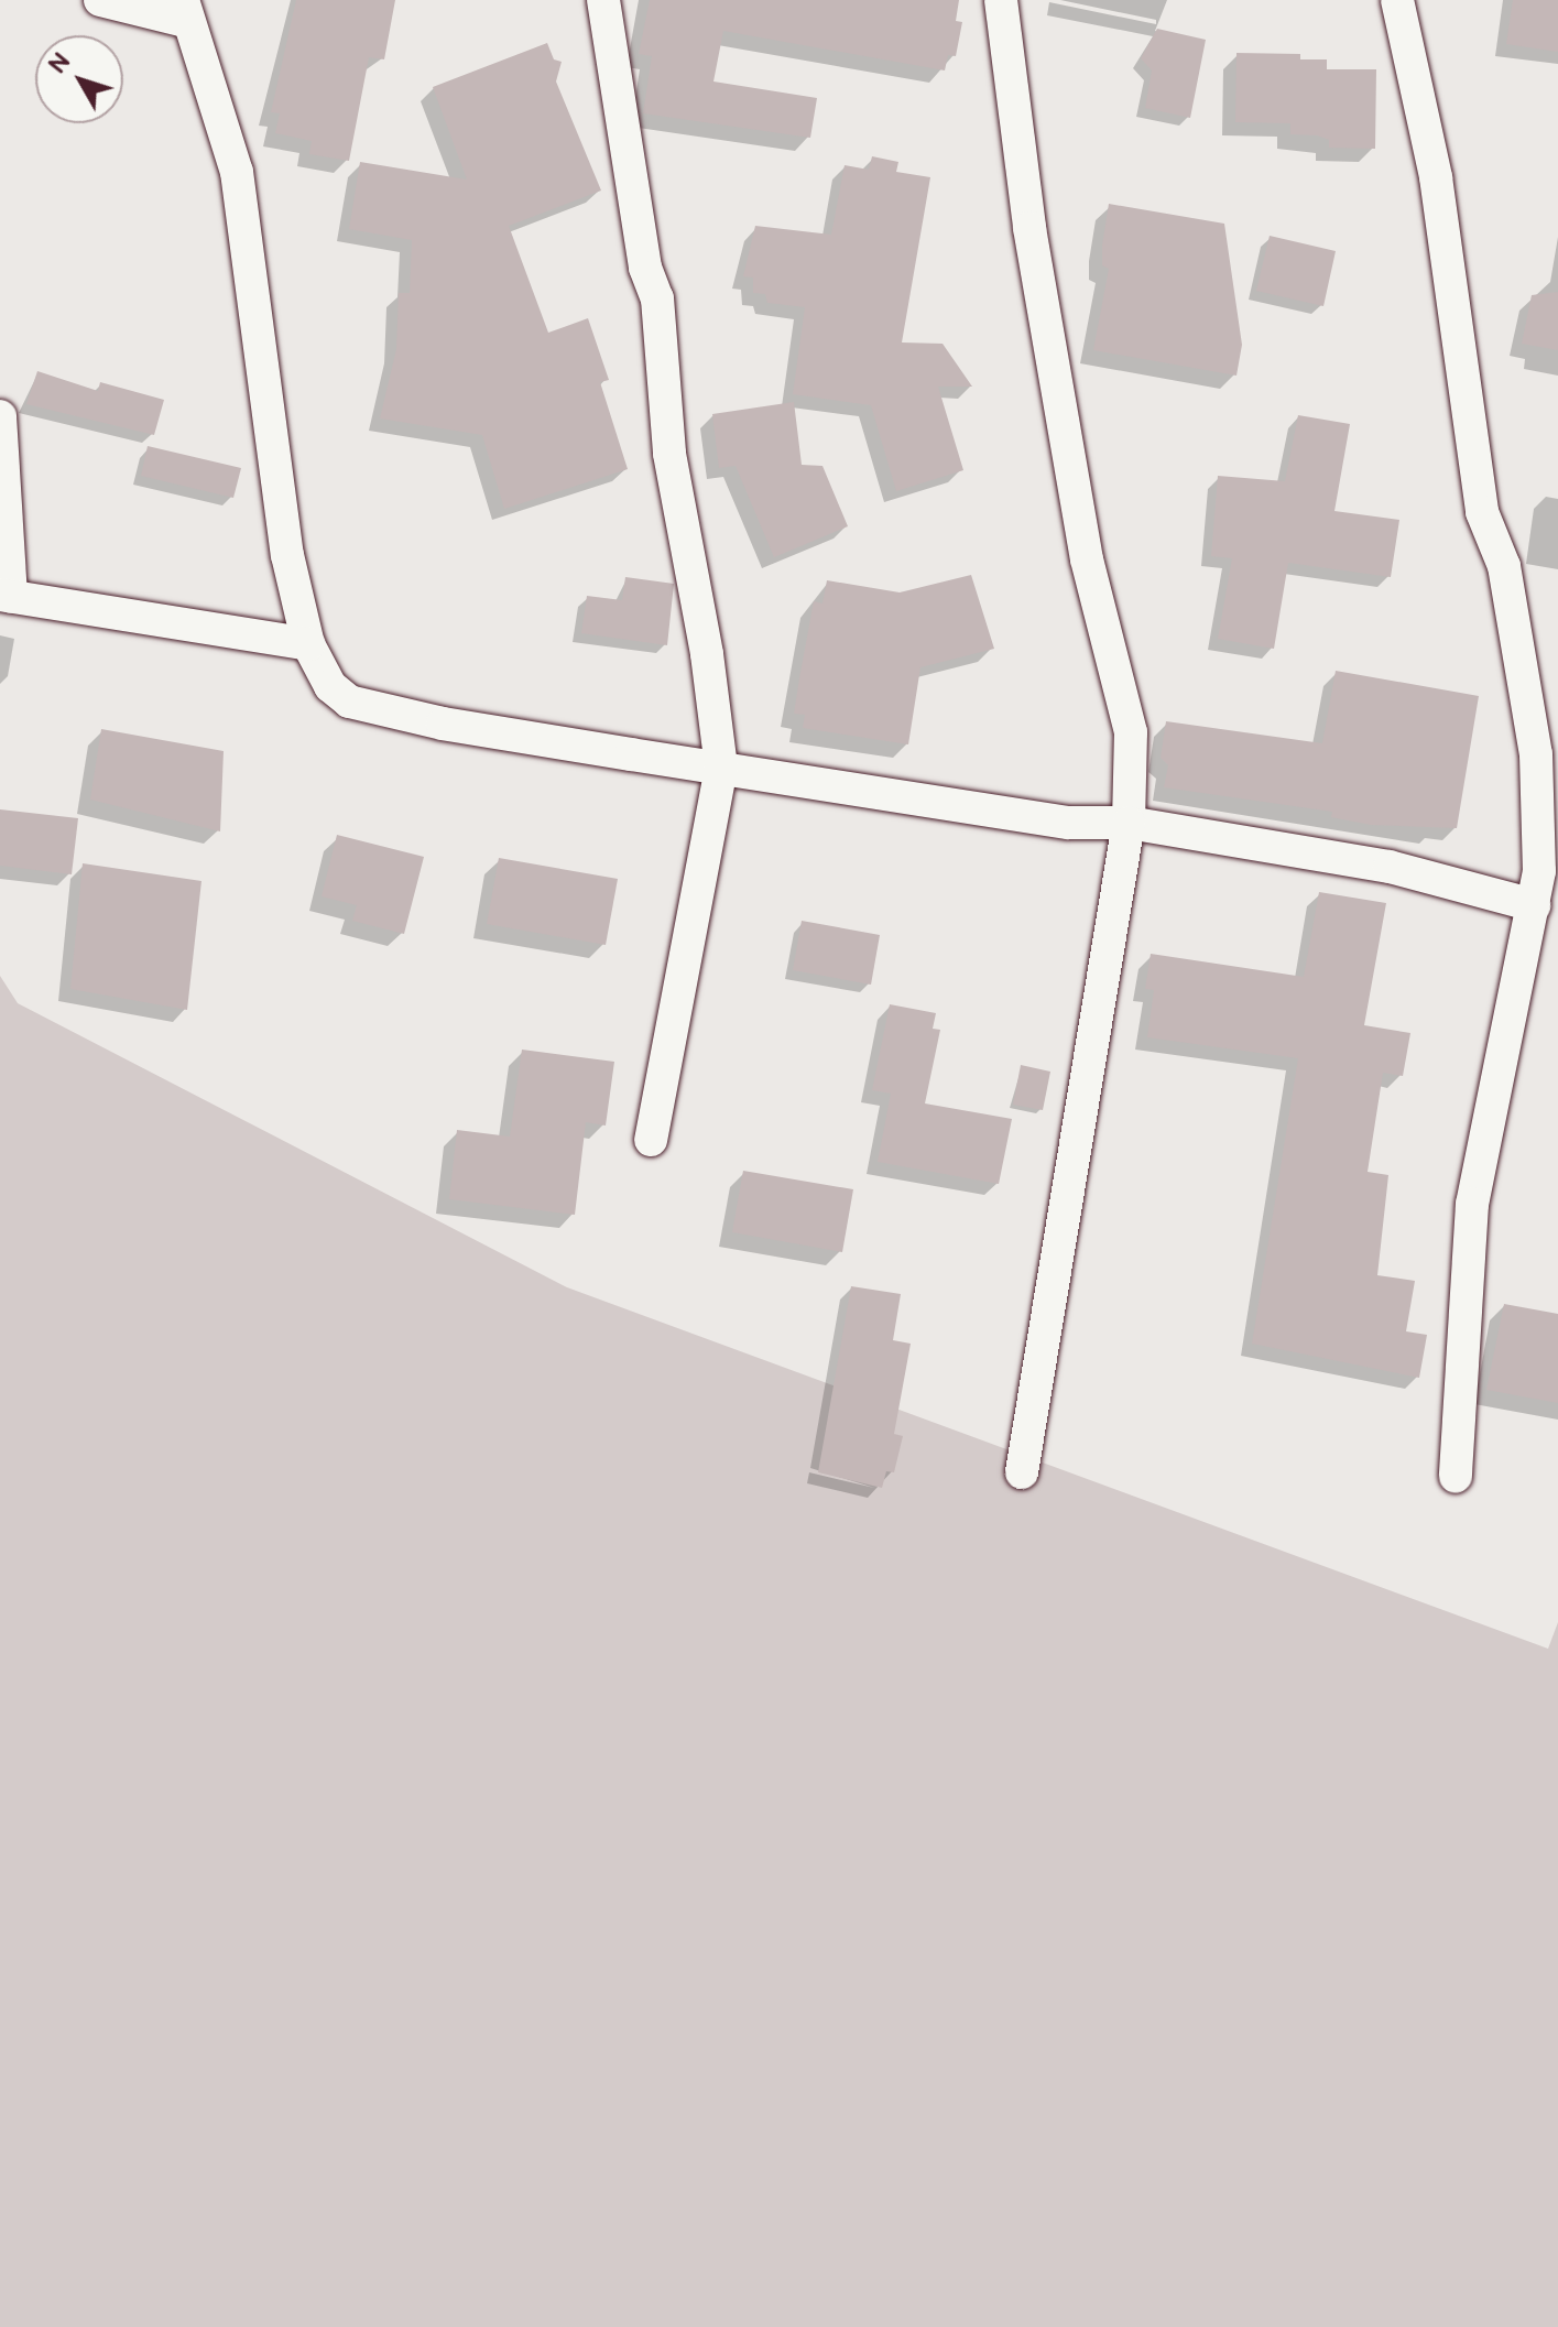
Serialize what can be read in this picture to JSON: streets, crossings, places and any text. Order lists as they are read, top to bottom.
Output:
{
  "north": "top left"
}
